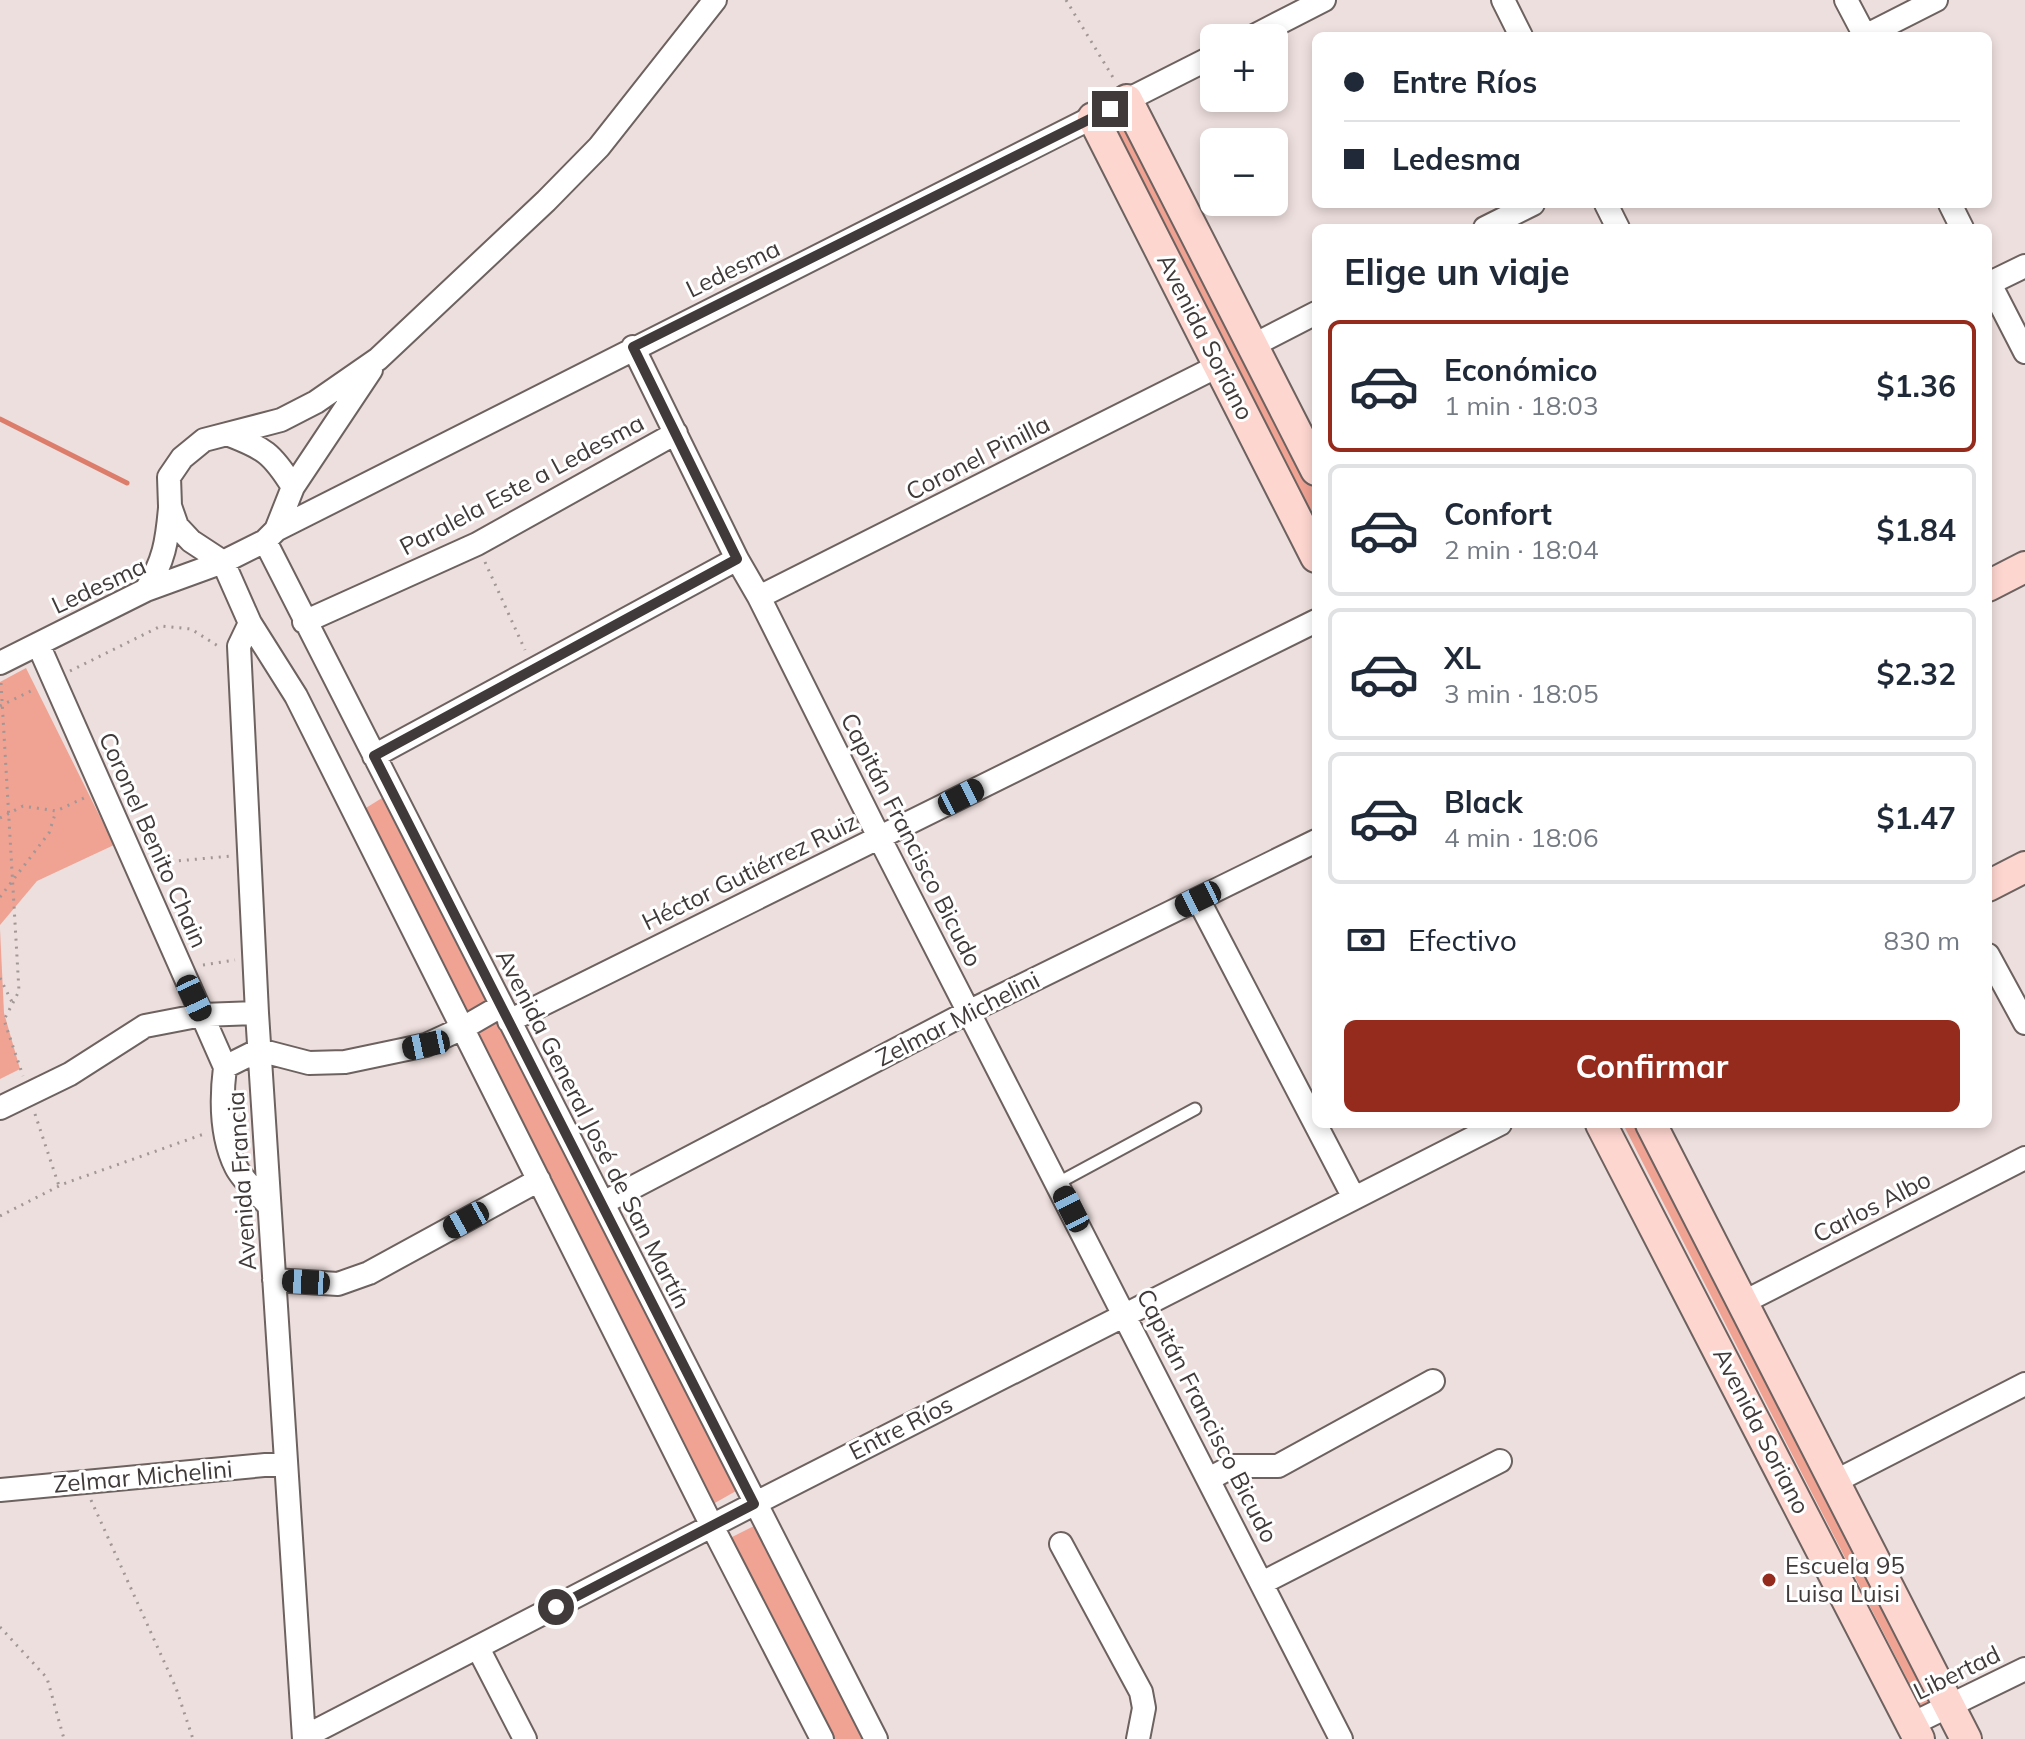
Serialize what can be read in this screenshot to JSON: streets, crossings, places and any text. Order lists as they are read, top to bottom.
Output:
{
  "streets": {
    "street": [
      "Ledesma",
      "Avenida Soriano",
      "Coronel Pinilla",
      "Paralela Este a Ledesma",
      "Coronel Benito Chain",
      "Capitán Francisco Bicudo",
      "Héctor Gutiérrez Ruiz",
      "Zelmar Michelini",
      "Avenida General José de San Martín",
      "Avenida Francia",
      "Carlos Albo",
      "Entre Ríos",
      "Libertad"
    ]
  },
  "crossings": [
    ["Ledesma", "Avenida Soriano"],
    ["Ledesma", "Coronel Benito Chain"],
    ["Ledesma", "Capitán Francisco Bicudo"],
    ["Ledesma", "Avenida General José de San Martín"],
    ["Avenida Soriano", "Coronel Pinilla"],
    ["Avenida Soriano", "Carlos Albo"],
    ["Avenida Soriano", "Libertad"],
    ["Coronel Pinilla", "Capitán Francisco Bicudo"],
    ["Paralela Este a Ledesma", "Capitán Francisco Bicudo"],
    ["Paralela Este a Ledesma", "Avenida General José de San Martín"],
    ["Capitán Francisco Bicudo", "Héctor Gutiérrez Ruiz"],
    ["Capitán Francisco Bicudo", "Zelmar Michelini"],
    ["Capitán Francisco Bicudo", "Entre Ríos"],
    ["Héctor Gutiérrez Ruiz", "Avenida General José de San Martín"],
    ["Héctor Gutiérrez Ruiz", "Avenida Francia"],
    ["Zelmar Michelini", "Avenida General José de San Martín"],
    ["Zelmar Michelini", "Avenida Francia"],
    ["Avenida General José de San Martín", "Entre Ríos"],
    ["Avenida Francia", "Entre Ríos"]
  ],
  "places": ["Escuela 95 Luisa Luisi"],
  "page": {
    "map_buttons": ["+", "−"],
    "banner": ["Entre Ríos", "Ledesma"],
    "heading": "Elige un viaje",
    "list": [
      {
        "name": "Económico",
        "note": "1 min · 18:03",
        "value": "$1.36"
      },
      {
        "name": "Confort",
        "note": "2 min · 18:04",
        "value": "$1.84"
      },
      {
        "name": "XL",
        "note": "3 min · 18:05",
        "value": "$2.32"
      },
      {
        "name": "Black",
        "note": "4 min · 18:06",
        "value": "$1.47"
      }
    ],
    "pay": ["Efectivo", "830 m"],
    "buttons": "Confirmar"
  }
}
